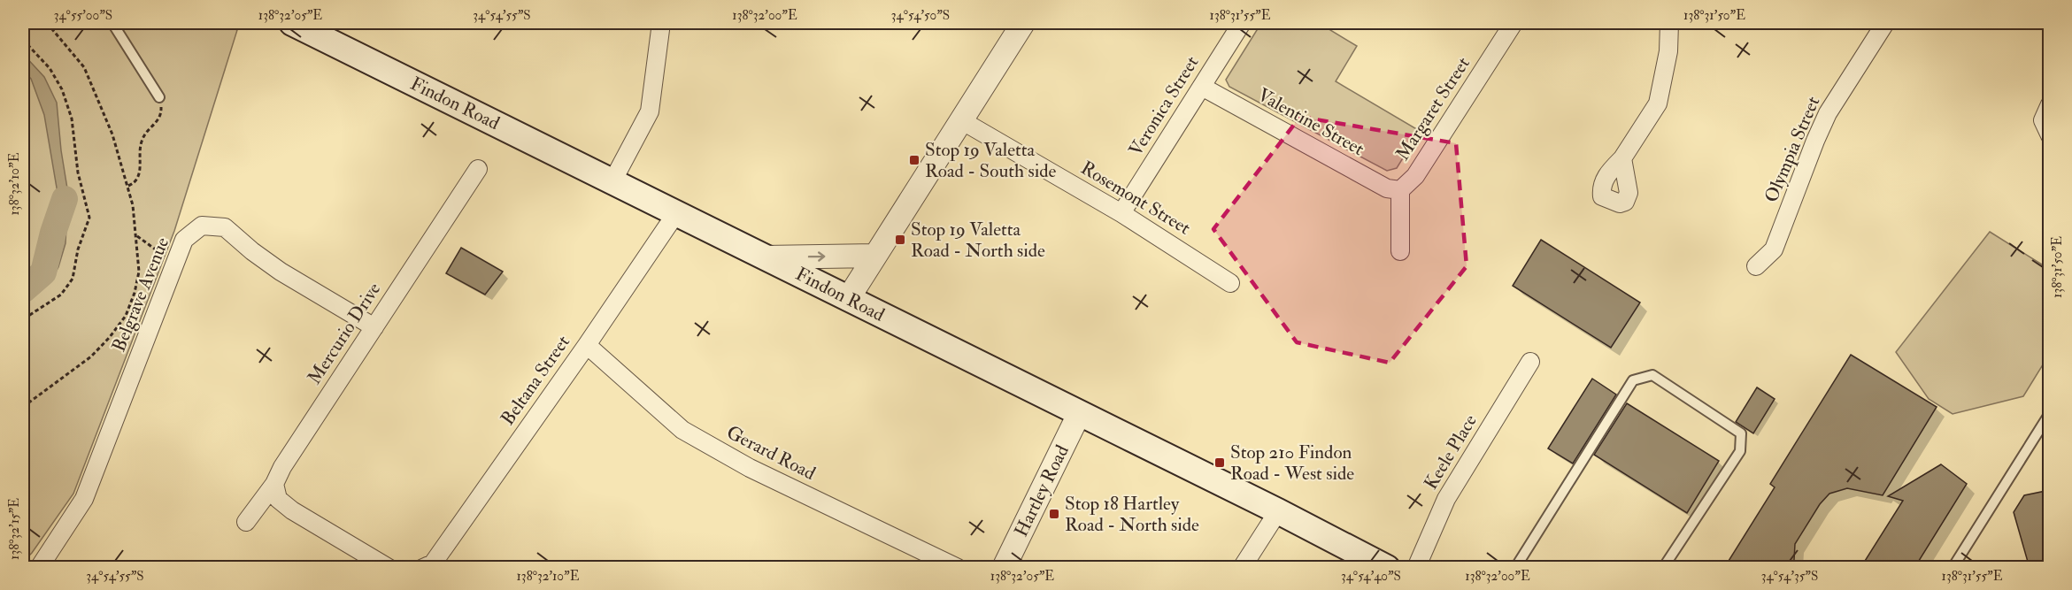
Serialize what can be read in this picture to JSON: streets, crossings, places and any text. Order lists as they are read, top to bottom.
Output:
{
  "streets": {
    "main road": ["Findon Road"],
    "street": [
      "Veronica Street",
      "Margaret Street",
      "Valentine Street",
      "Olympia Street",
      "Rosemont Street",
      "Belgrave Avenue",
      "Mercurio Drive",
      "Beltana Street",
      "Keele Place",
      "Gerard Road",
      "Hartley Road"
    ]
  },
  "crossings": [
    ["Findon Road", "Beltana Street"],
    ["Findon Road", "Hartley Road"],
    ["Veronica Street", "Valentine Street"],
    ["Veronica Street", "Rosemont Street"],
    ["Margaret Street", "Valentine Street"],
    ["Belgrave Avenue", "Mercurio Drive"],
    ["Beltana Street", "Gerard Road"]
  ],
  "places": {
    "transit": [
      "Stop 19 Valetta Road - South side",
      "Stop 19 Valetta Road - North side",
      "Stop 210 Findon Road - West side",
      "Stop 18 Hartley Road - North side"
    ]
  },
  "coordinates": [
    "34°55'00\"S",
    "138°32'05\"E",
    "34°54'55\"S",
    "138°32'00\"E",
    "34°54'50\"S",
    "138°31'55\"E",
    "138°31'50\"E",
    "138°32'10\"E",
    "138°32'15\"E",
    "34°54'40\"S",
    "34°54'35\"S"
  ]
}
